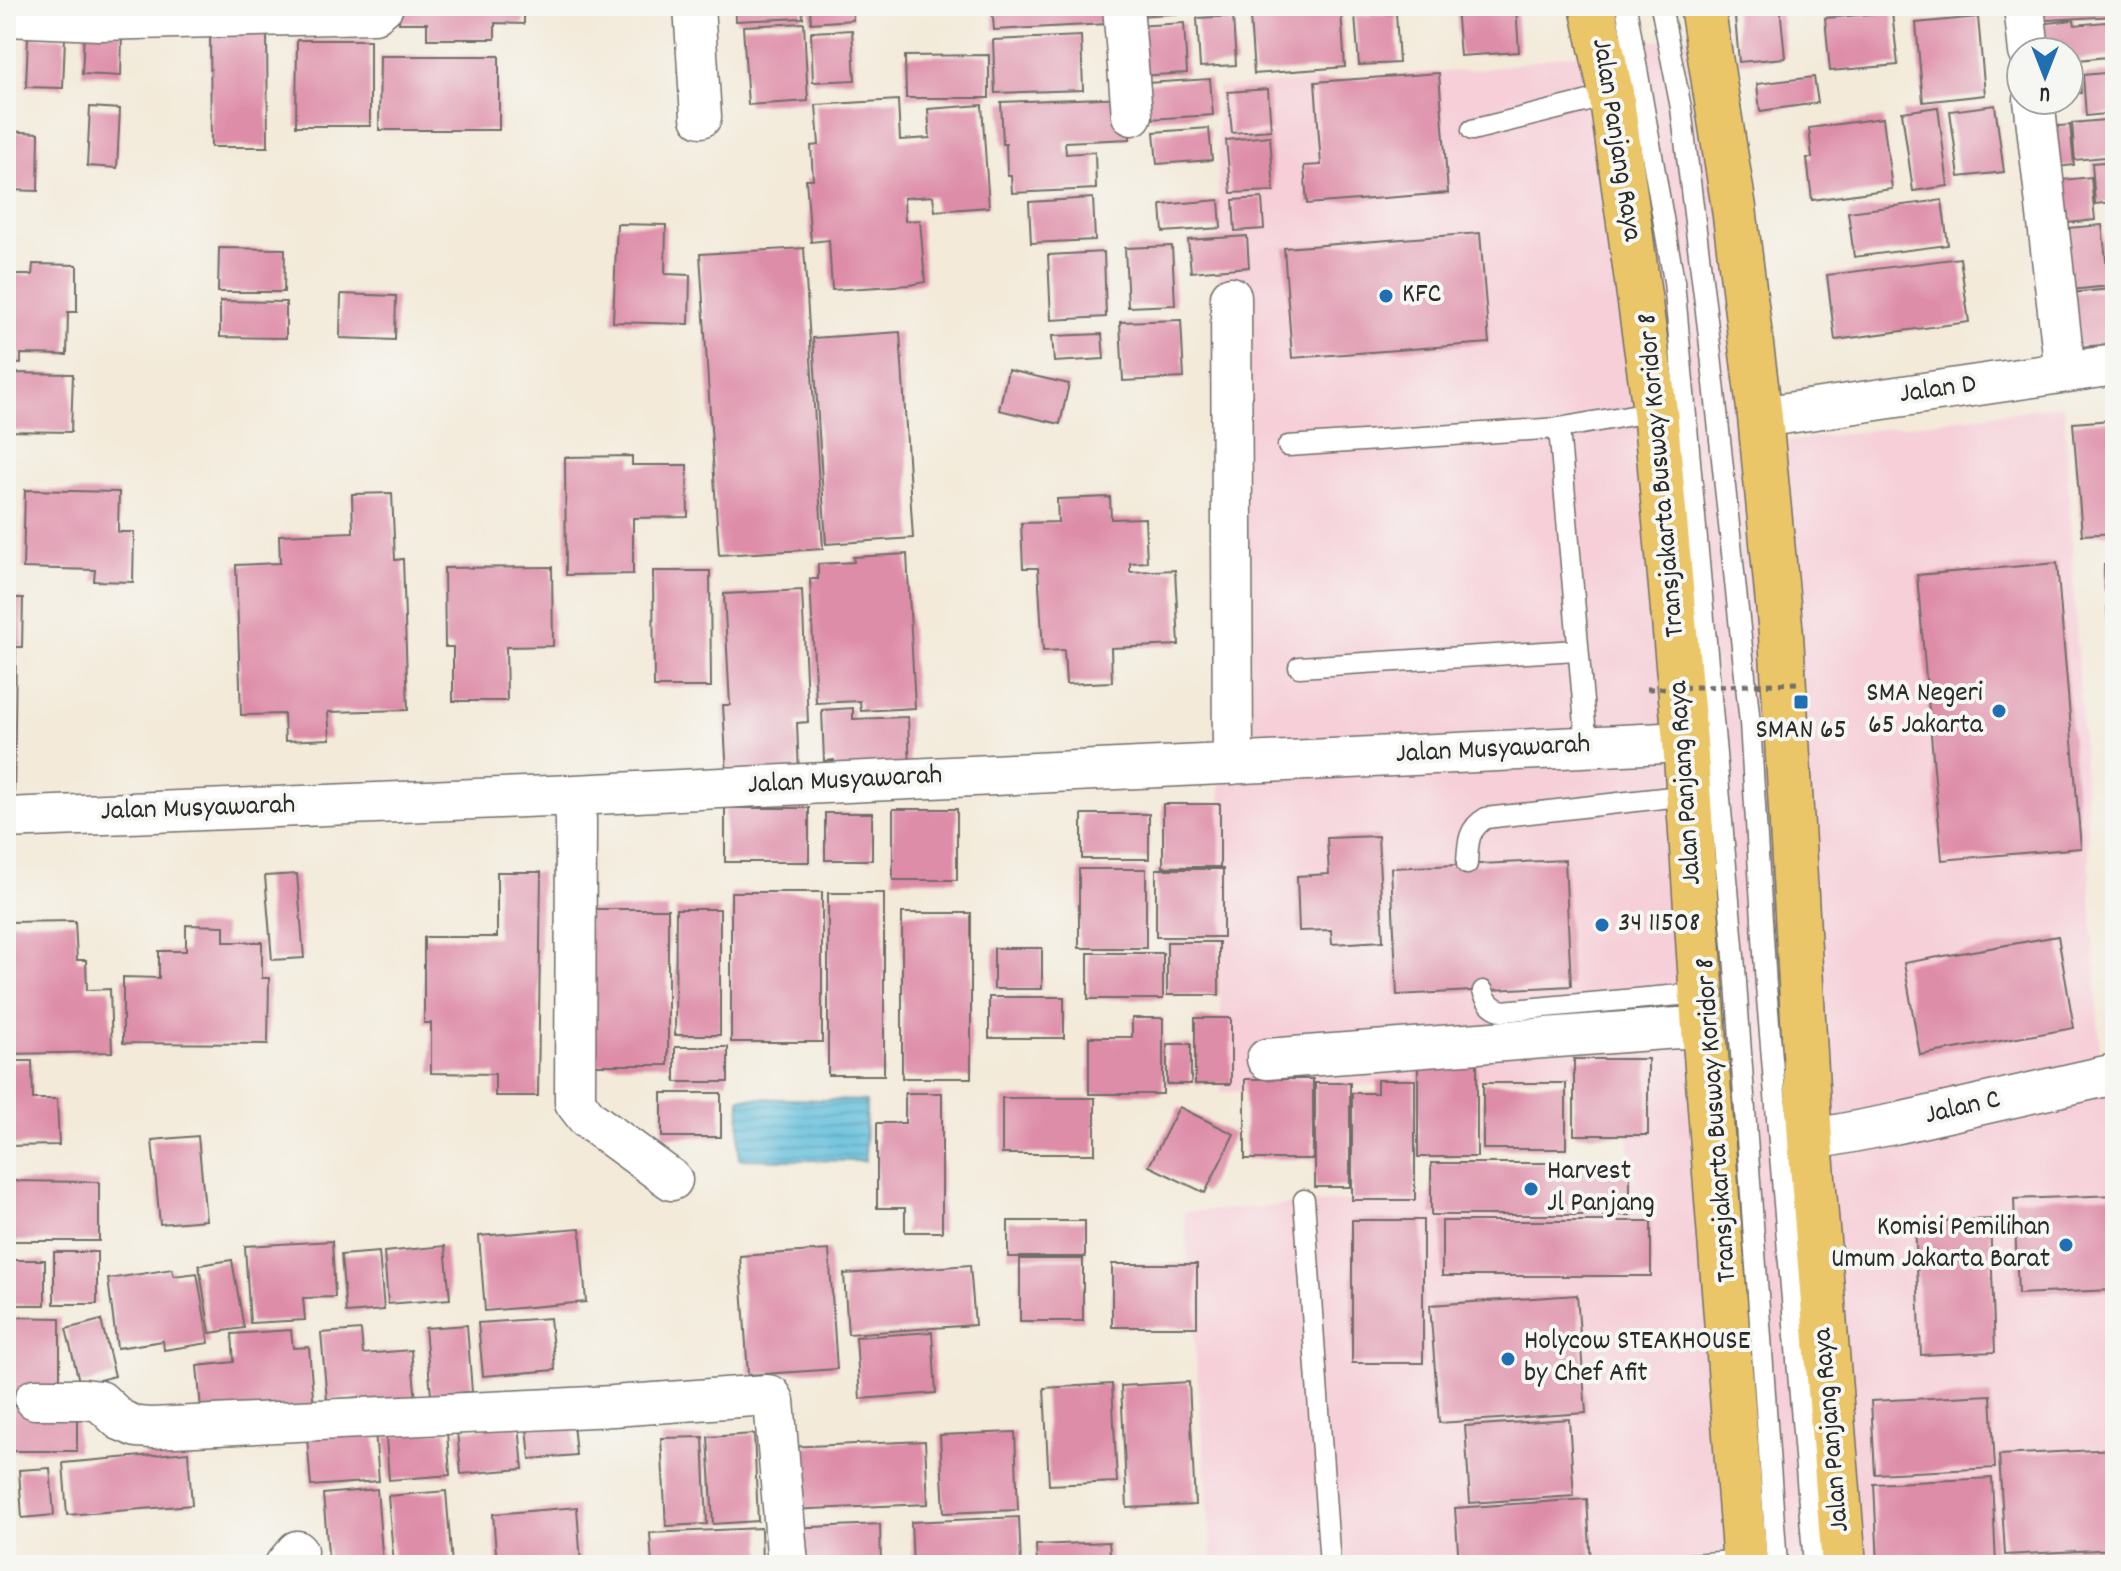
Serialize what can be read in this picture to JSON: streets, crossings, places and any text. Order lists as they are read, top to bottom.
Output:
{
  "streets": {
    "main road": ["Jalan Panjang Raya"],
    "street": ["Jalan D", "Jalan Musyawarah", "Jalan C"],
    "lane": ["Transjakarta Busway Koridor 8"]
  },
  "crossings": [
    ["Jalan Panjang Raya", "Jalan D"],
    ["Jalan Panjang Raya", "Transjakarta Busway Koridor 8"],
    ["Jalan Panjang Raya", "Jalan Musyawarah"],
    ["Jalan Panjang Raya", "Jalan C"]
  ],
  "places": {
    "other": [
      "KFC",
      "SMA Negeri 65 Jakarta",
      "34 11508",
      "Harvest Jl Panjang",
      "Komisi Pemilihan Umum Jakarta Barat",
      "Holycow STEAKHOUSE by Chef Afit"
    ],
    "transit": ["SMAN 65"]
  },
  "north": "bottom"
}
